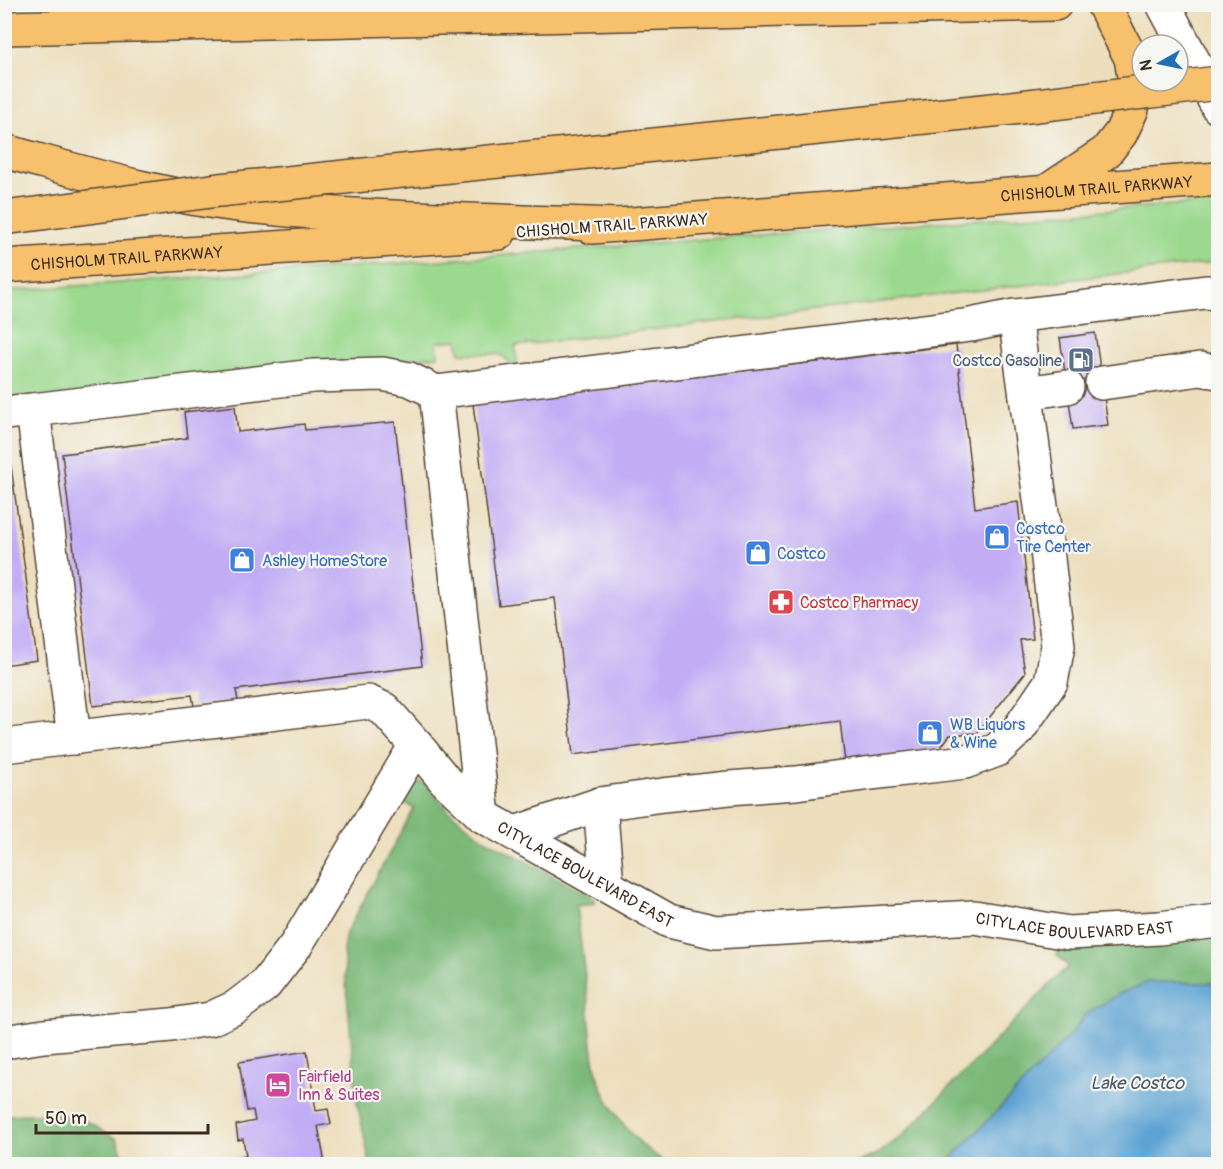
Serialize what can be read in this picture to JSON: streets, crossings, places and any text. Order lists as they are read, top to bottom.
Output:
{
  "streets": {
    "main road": ["CHISHOLM TRAIL PARKWAY"],
    "street": ["CITYLACE BOULEVARD EAST"]
  },
  "water": ["Lake Costco"],
  "places": {
    "fuel station": ["Costco Gasoline"],
    "shop": [
      "Costco Tire Center",
      "Costco",
      "Ashley HomeStore",
      "WB Liquors & Wine"
    ],
    "pharmacy": ["Costco Pharmacy"],
    "hotel": ["Fairfield Inn & Suites"]
  },
  "scale_bar": "50 m",
  "north": "left"
}
